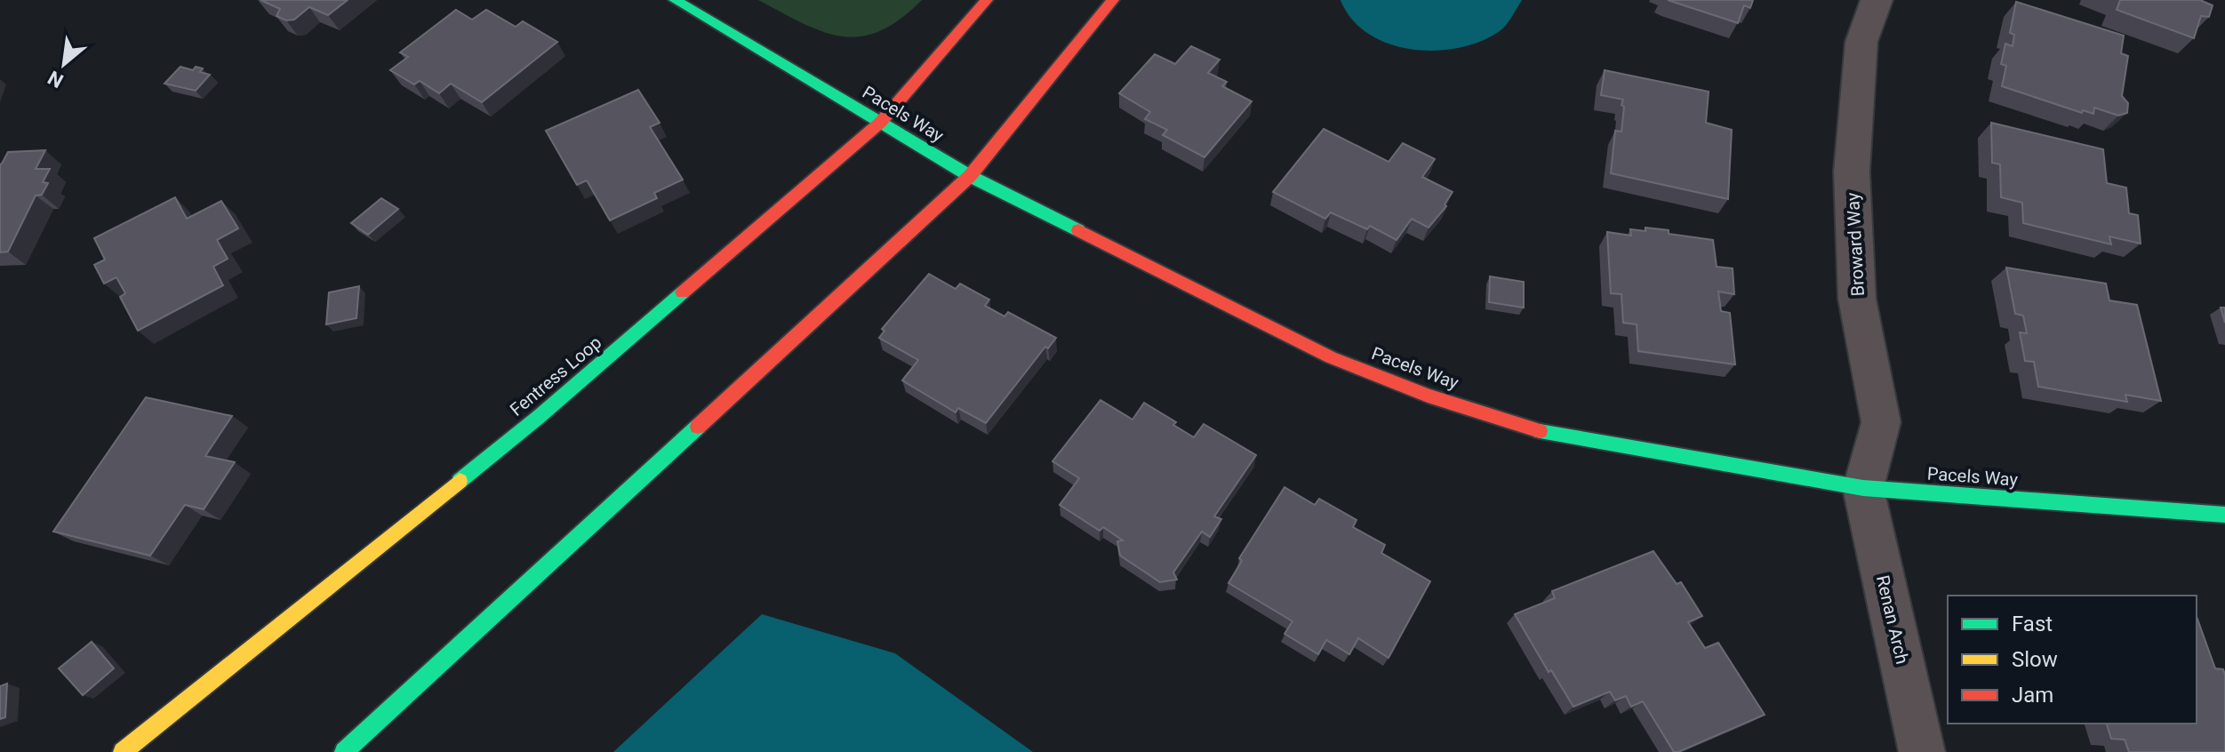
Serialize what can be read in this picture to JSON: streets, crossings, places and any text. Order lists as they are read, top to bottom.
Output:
{
  "streets": {
    "street": [
      "Pacels Way",
      "Broward Way",
      "Fentress Loop",
      "Renan Arch"
    ]
  },
  "crossings": [
    ["Pacels Way", "Broward Way"],
    ["Pacels Way", "Fentress Loop"],
    ["Pacels Way", "Renan Arch"],
    ["Broward Way", "Renan Arch"]
  ],
  "legend": ["Fast", "Slow", "Jam"],
  "north": "bottom left"
}
